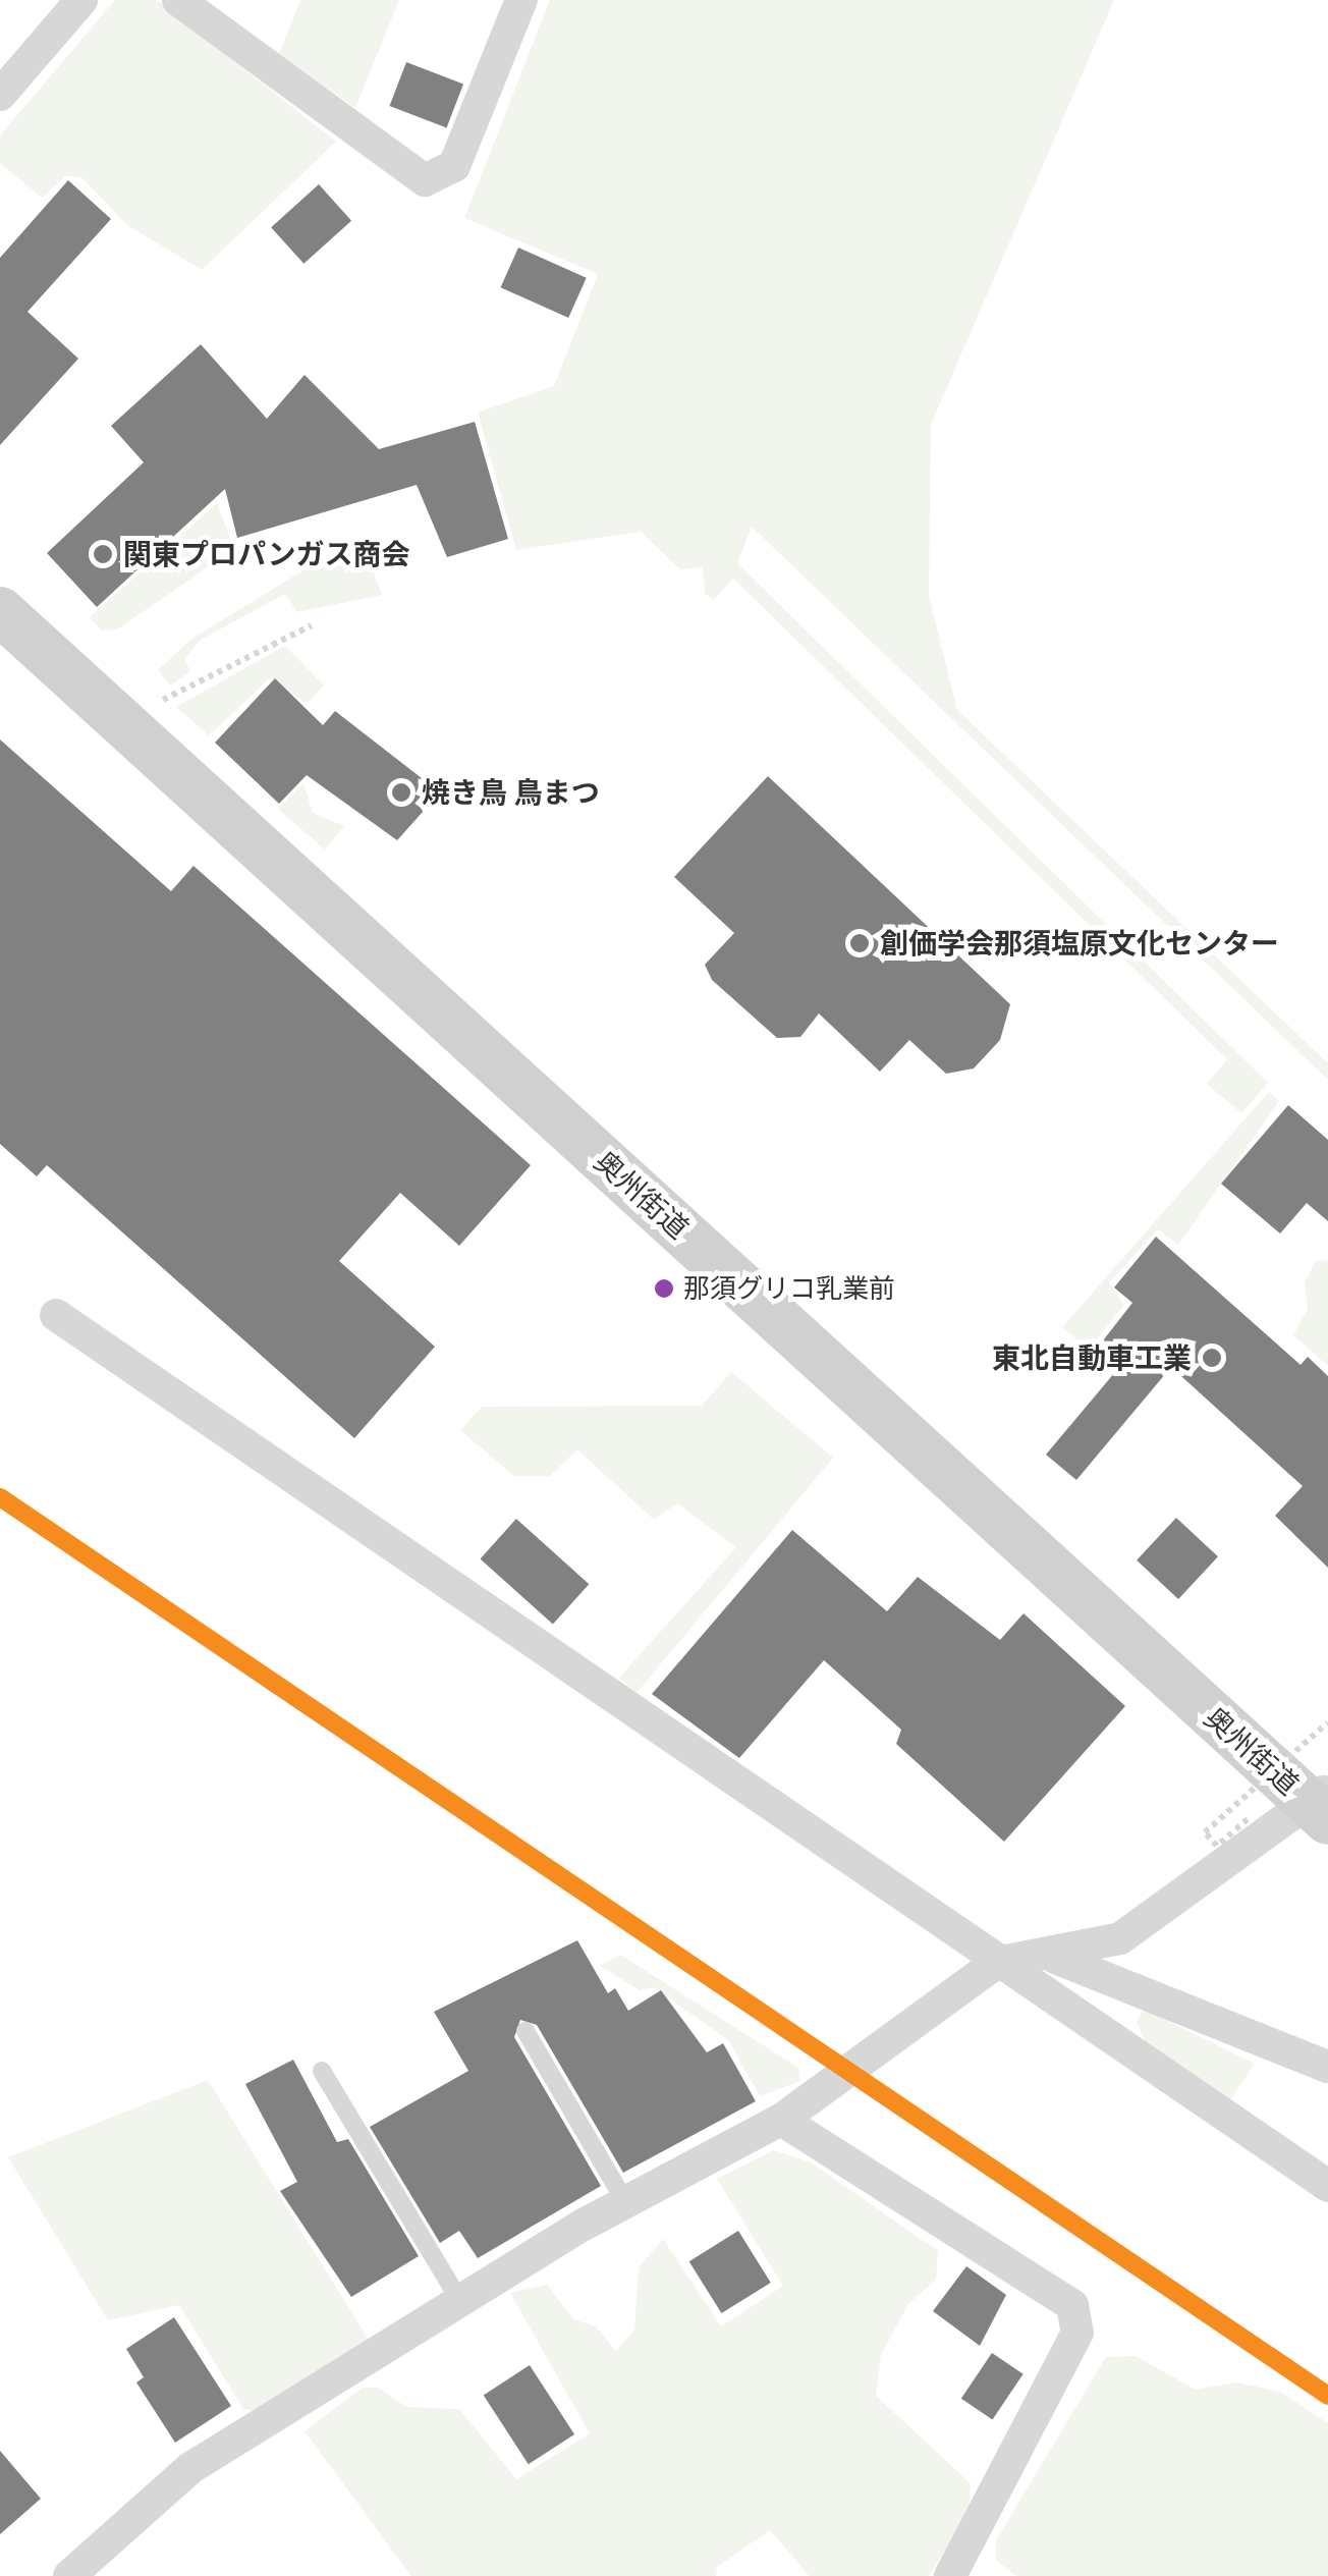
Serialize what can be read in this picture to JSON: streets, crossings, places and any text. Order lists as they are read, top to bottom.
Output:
{
  "streets": {
    "main road": ["奥州街道"]
  },
  "places": [
    "関東プロパンガス商会",
    "焼き鳥 鳥まつ",
    "創価学会那須塩原文化センター",
    "那須グリコ乳業前",
    "東北自動車工業"
  ]
}
